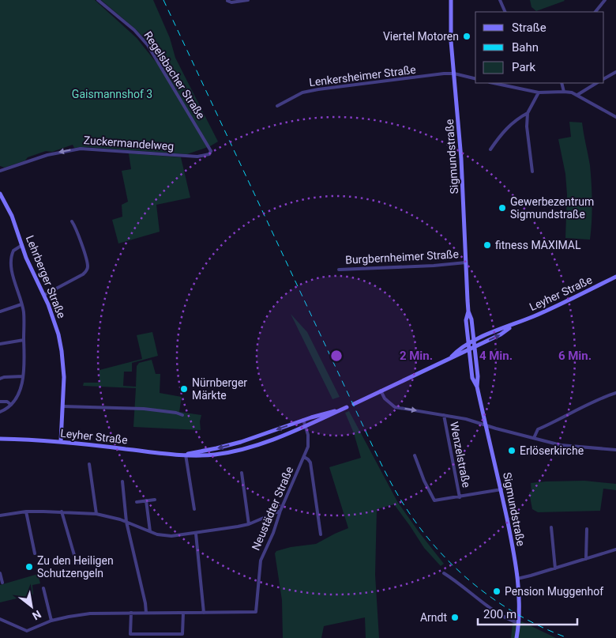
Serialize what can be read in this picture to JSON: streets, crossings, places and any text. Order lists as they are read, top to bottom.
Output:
{
  "streets": {
    "main road": ["Sigmundstraße", "Lehrberger Straße", "Leyher Straße"],
    "street": [
      "Regelsbacher Straße",
      "Lenkersheimer Straße",
      "Zuckermandelweg",
      "Burgbernheimer Straße",
      "Wenzelstraße",
      "Neustädter Straße"
    ]
  },
  "crossings": [
    ["Regelsbacher Straße", "Zuckermandelweg"],
    ["Lenkersheimer Straße", "Sigmundstraße"],
    ["Sigmundstraße", "Burgbernheimer Straße"],
    ["Sigmundstraße", "Leyher Straße"],
    ["Lehrberger Straße", "Leyher Straße"],
    ["Leyher Straße", "Neustädter Straße"]
  ],
  "one_way": ["Zuckermandelweg"],
  "parks": ["Gaismannshof 3"],
  "places": [
    "Viertel Motoren",
    "Gewerbezentrum Sigmundstraße",
    "fitness MAXIMAL",
    "Nürnberger Märkte",
    "Erlöserkirche",
    "Zu den Heiligen Schutzengeln",
    "Pension Muggenhof",
    "Arndt"
  ],
  "legend": ["Straße", "Bahn", "Park"],
  "scale_bar": "200 m",
  "north": "bottom right",
  "rings": ["2 Min.", "4 Min.", "6 Min."]
}
